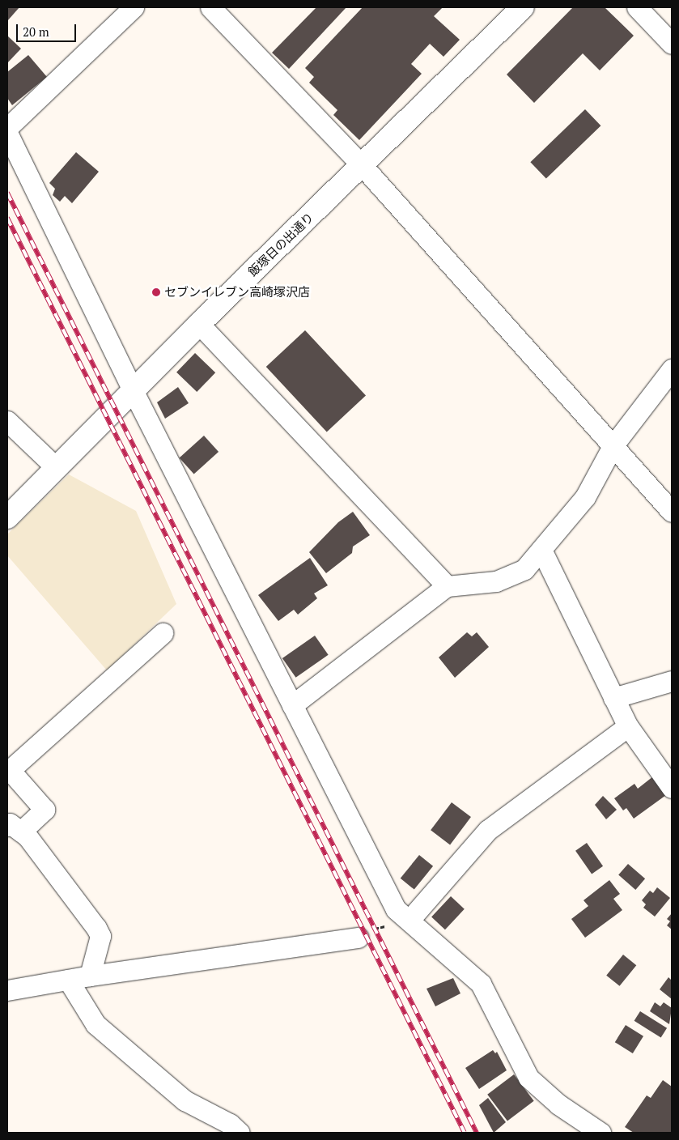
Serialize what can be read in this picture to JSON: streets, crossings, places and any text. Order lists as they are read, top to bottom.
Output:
{
  "streets": {
    "street": ["飯塚日の出通り"]
  },
  "places": ["セブンイレブン高崎塚沢店"],
  "scale_bar": "20 m"
}
